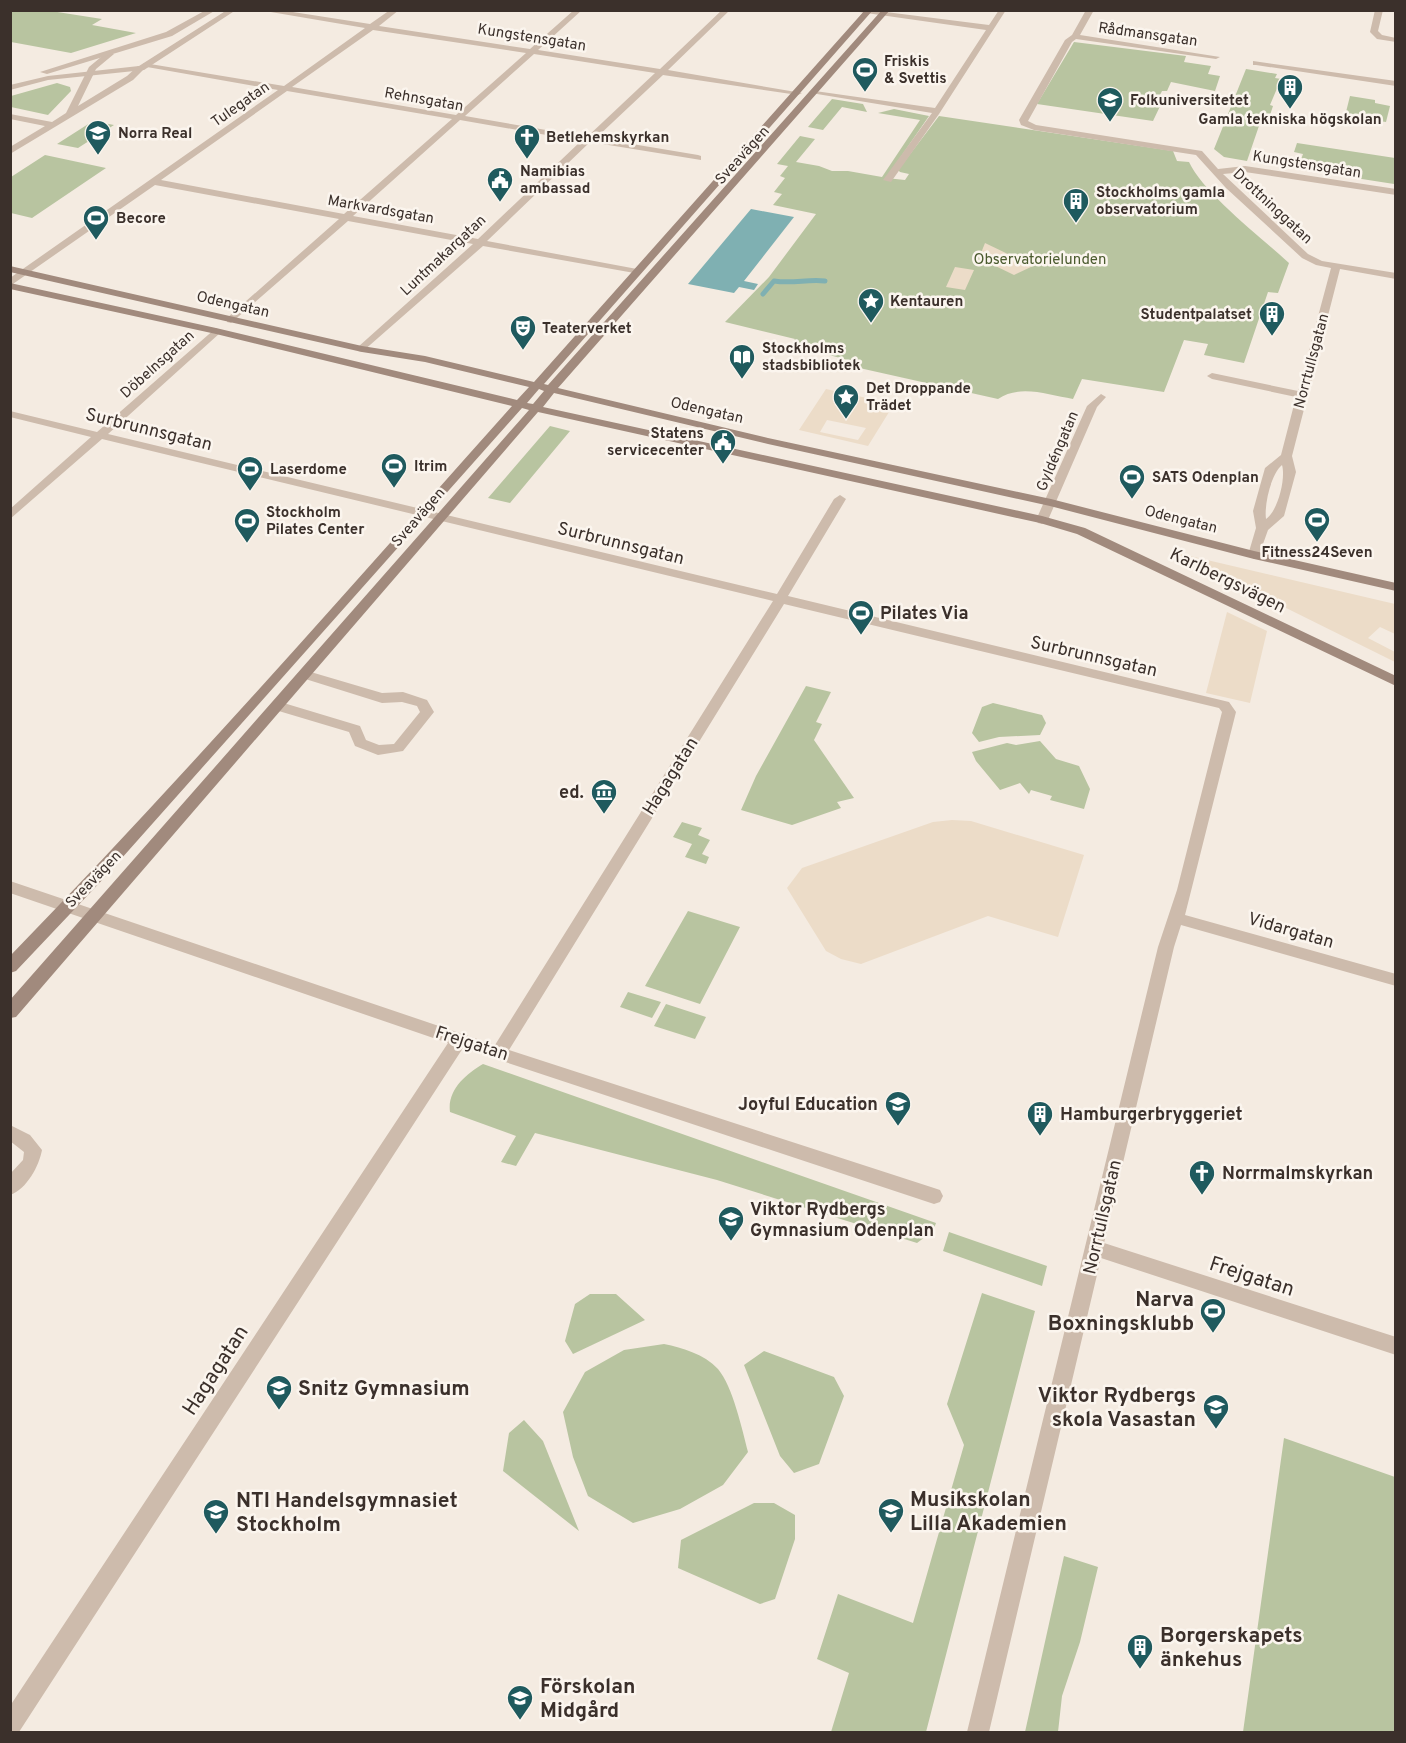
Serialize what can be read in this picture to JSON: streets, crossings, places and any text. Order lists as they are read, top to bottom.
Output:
{
  "streets": {
    "main road": ["Sveavägen", "Odengatan", "Karlbergsvägen"],
    "street": [
      "Rådmansgatan",
      "Kungstensgatan",
      "Rehnsgatan",
      "Tulegatan",
      "Drottninggatan",
      "Markvardsgatan",
      "Luntmakargatan",
      "Norrtullsgatan",
      "Döbelnsgatan",
      "Surbrunnsgatan",
      "Gyldéngatan",
      "Hagagatan",
      "Vidargatan",
      "Frejgatan"
    ]
  },
  "crossings": [
    ["Rådmansgatan", "Drottninggatan"],
    ["Kungstensgatan", "Tulegatan"],
    ["Kungstensgatan", "Sveavägen"],
    ["Kungstensgatan", "Drottninggatan"],
    ["Kungstensgatan", "Luntmakargatan"],
    ["Rehnsgatan", "Tulegatan"],
    ["Rehnsgatan", "Luntmakargatan"],
    ["Tulegatan", "Markvardsgatan"],
    ["Tulegatan", "Odengatan"],
    ["Sveavägen", "Markvardsgatan"],
    ["Sveavägen", "Odengatan"],
    ["Sveavägen", "Surbrunnsgatan"],
    ["Sveavägen", "Frejgatan"],
    ["Drottninggatan", "Norrtullsgatan"],
    ["Markvardsgatan", "Luntmakargatan"],
    ["Luntmakargatan", "Odengatan"],
    ["Odengatan", "Norrtullsgatan"],
    ["Odengatan", "Döbelnsgatan"],
    ["Odengatan", "Gyldéngatan"],
    ["Odengatan", "Karlbergsvägen"],
    ["Norrtullsgatan", "Surbrunnsgatan"],
    ["Norrtullsgatan", "Vidargatan"],
    ["Norrtullsgatan", "Frejgatan"],
    ["Döbelnsgatan", "Surbrunnsgatan"],
    ["Surbrunnsgatan", "Hagagatan"],
    ["Gyldéngatan", "Karlbergsvägen"],
    ["Hagagatan", "Frejgatan"]
  ],
  "parks": ["Observatorielunden"],
  "places": {
    "sports": [
      "Friskis & Svettis",
      "Becore",
      "Itrim",
      "Laserdome",
      "SATS Odenplan",
      "Fitness24Seven",
      "Stockholm Pilates Center",
      "Pilates Via",
      "Narva Boxningsklubb"
    ],
    "building": [
      "Gamla tekniska högskolan",
      "Stockholms gamla observatorium",
      "Studentpalatset",
      "Hamburgerbryggeriet",
      "Borgerskapets änkehus"
    ],
    "school or university": [
      "Folkuniversitetet",
      "Norra Real",
      "Joyful Education",
      "Viktor Rydbergs Gymnasium Odenplan",
      "Snitz Gymnasium",
      "Viktor Rydbergs skola Vasastan",
      "Musikskolan Lilla Akademien",
      "NTI Handelsgymnasiet Stockholm",
      "Förskolan Midgård"
    ],
    "church": ["Betlehemskyrkan", "Norrmalmskyrkan"],
    "public building": ["Namibias ambassad", "Statens servicecenter"],
    "place": ["Kentauren", "Det Droppande Trädet"],
    "theatre": ["Teaterverket"],
    "library": ["Stockholms stadsbibliotek"],
    "museum": ["ed."]
  }
}
